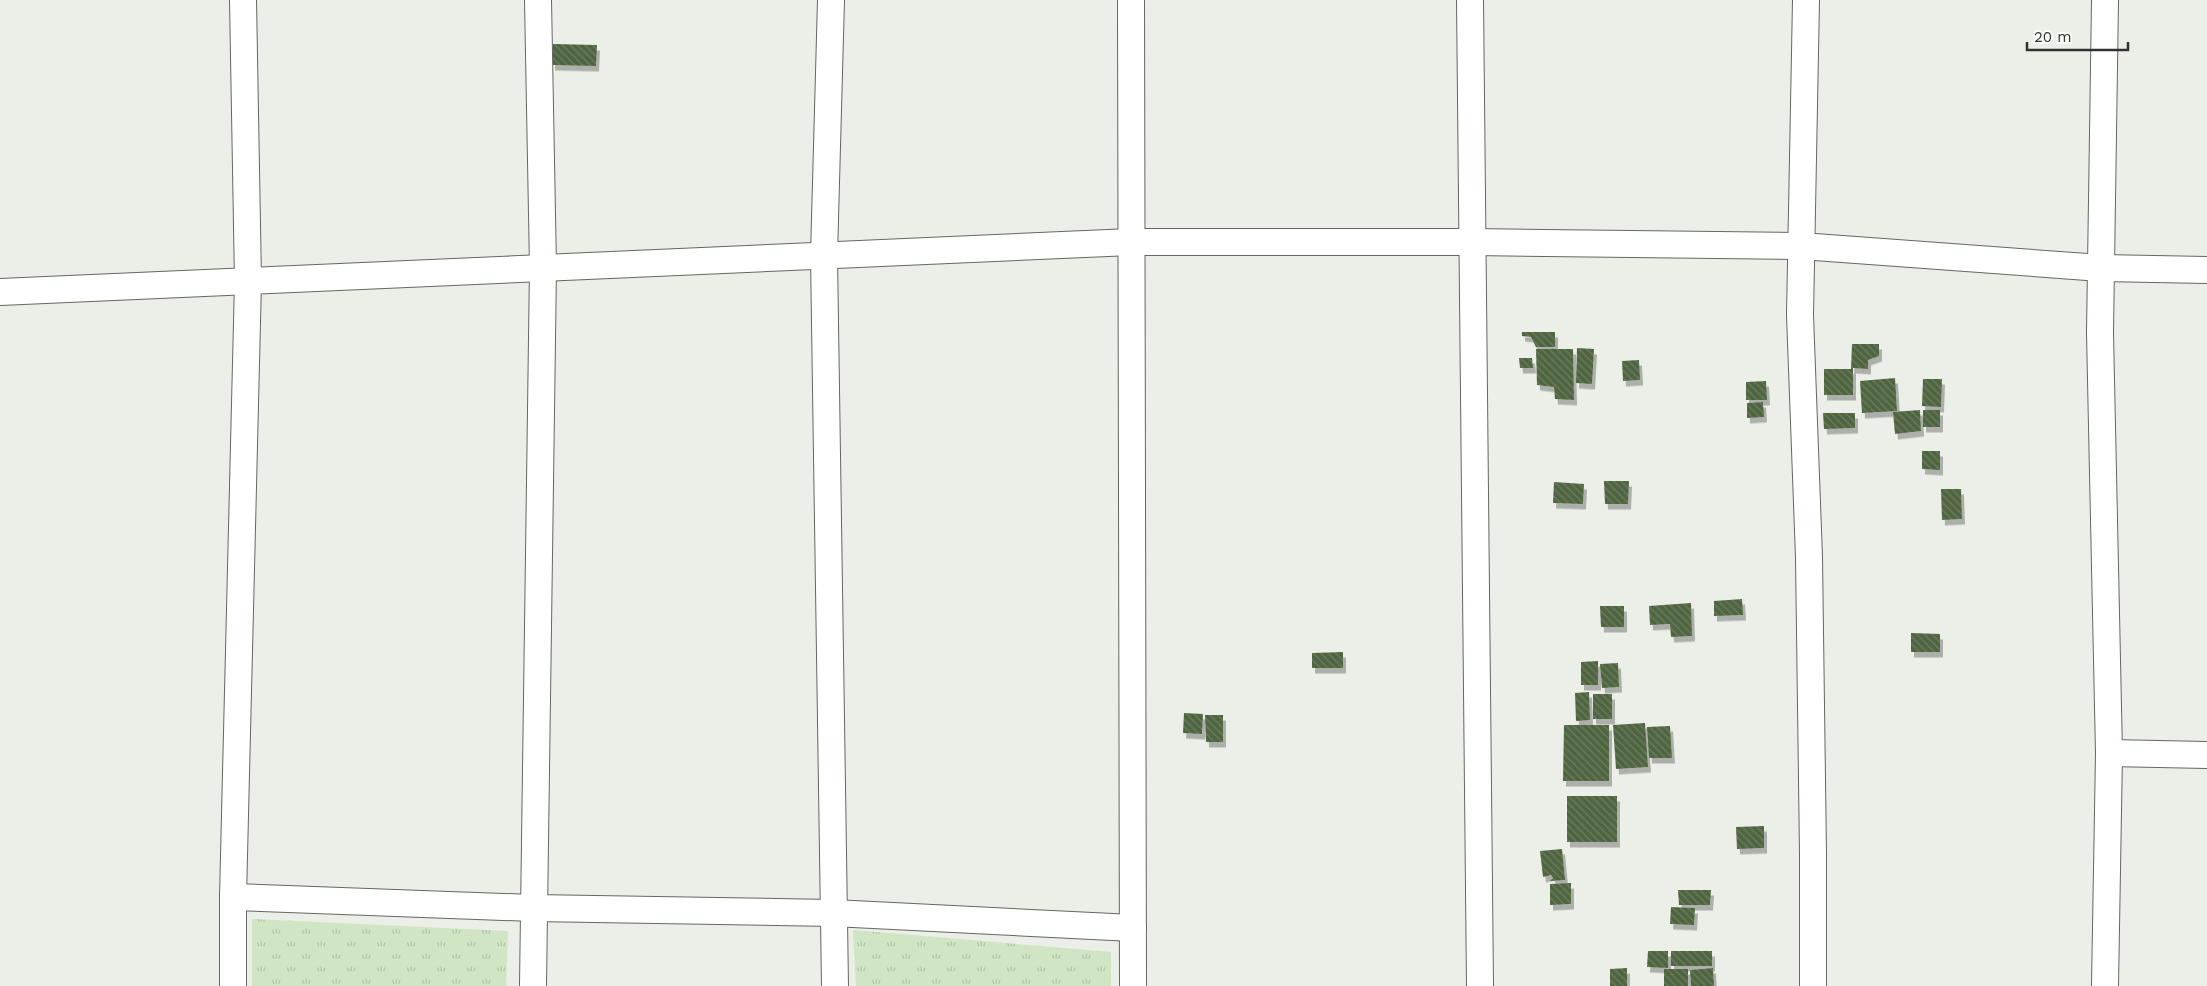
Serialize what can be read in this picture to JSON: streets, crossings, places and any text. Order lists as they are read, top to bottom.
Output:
{
  "scale_bar": "20 m"
}
